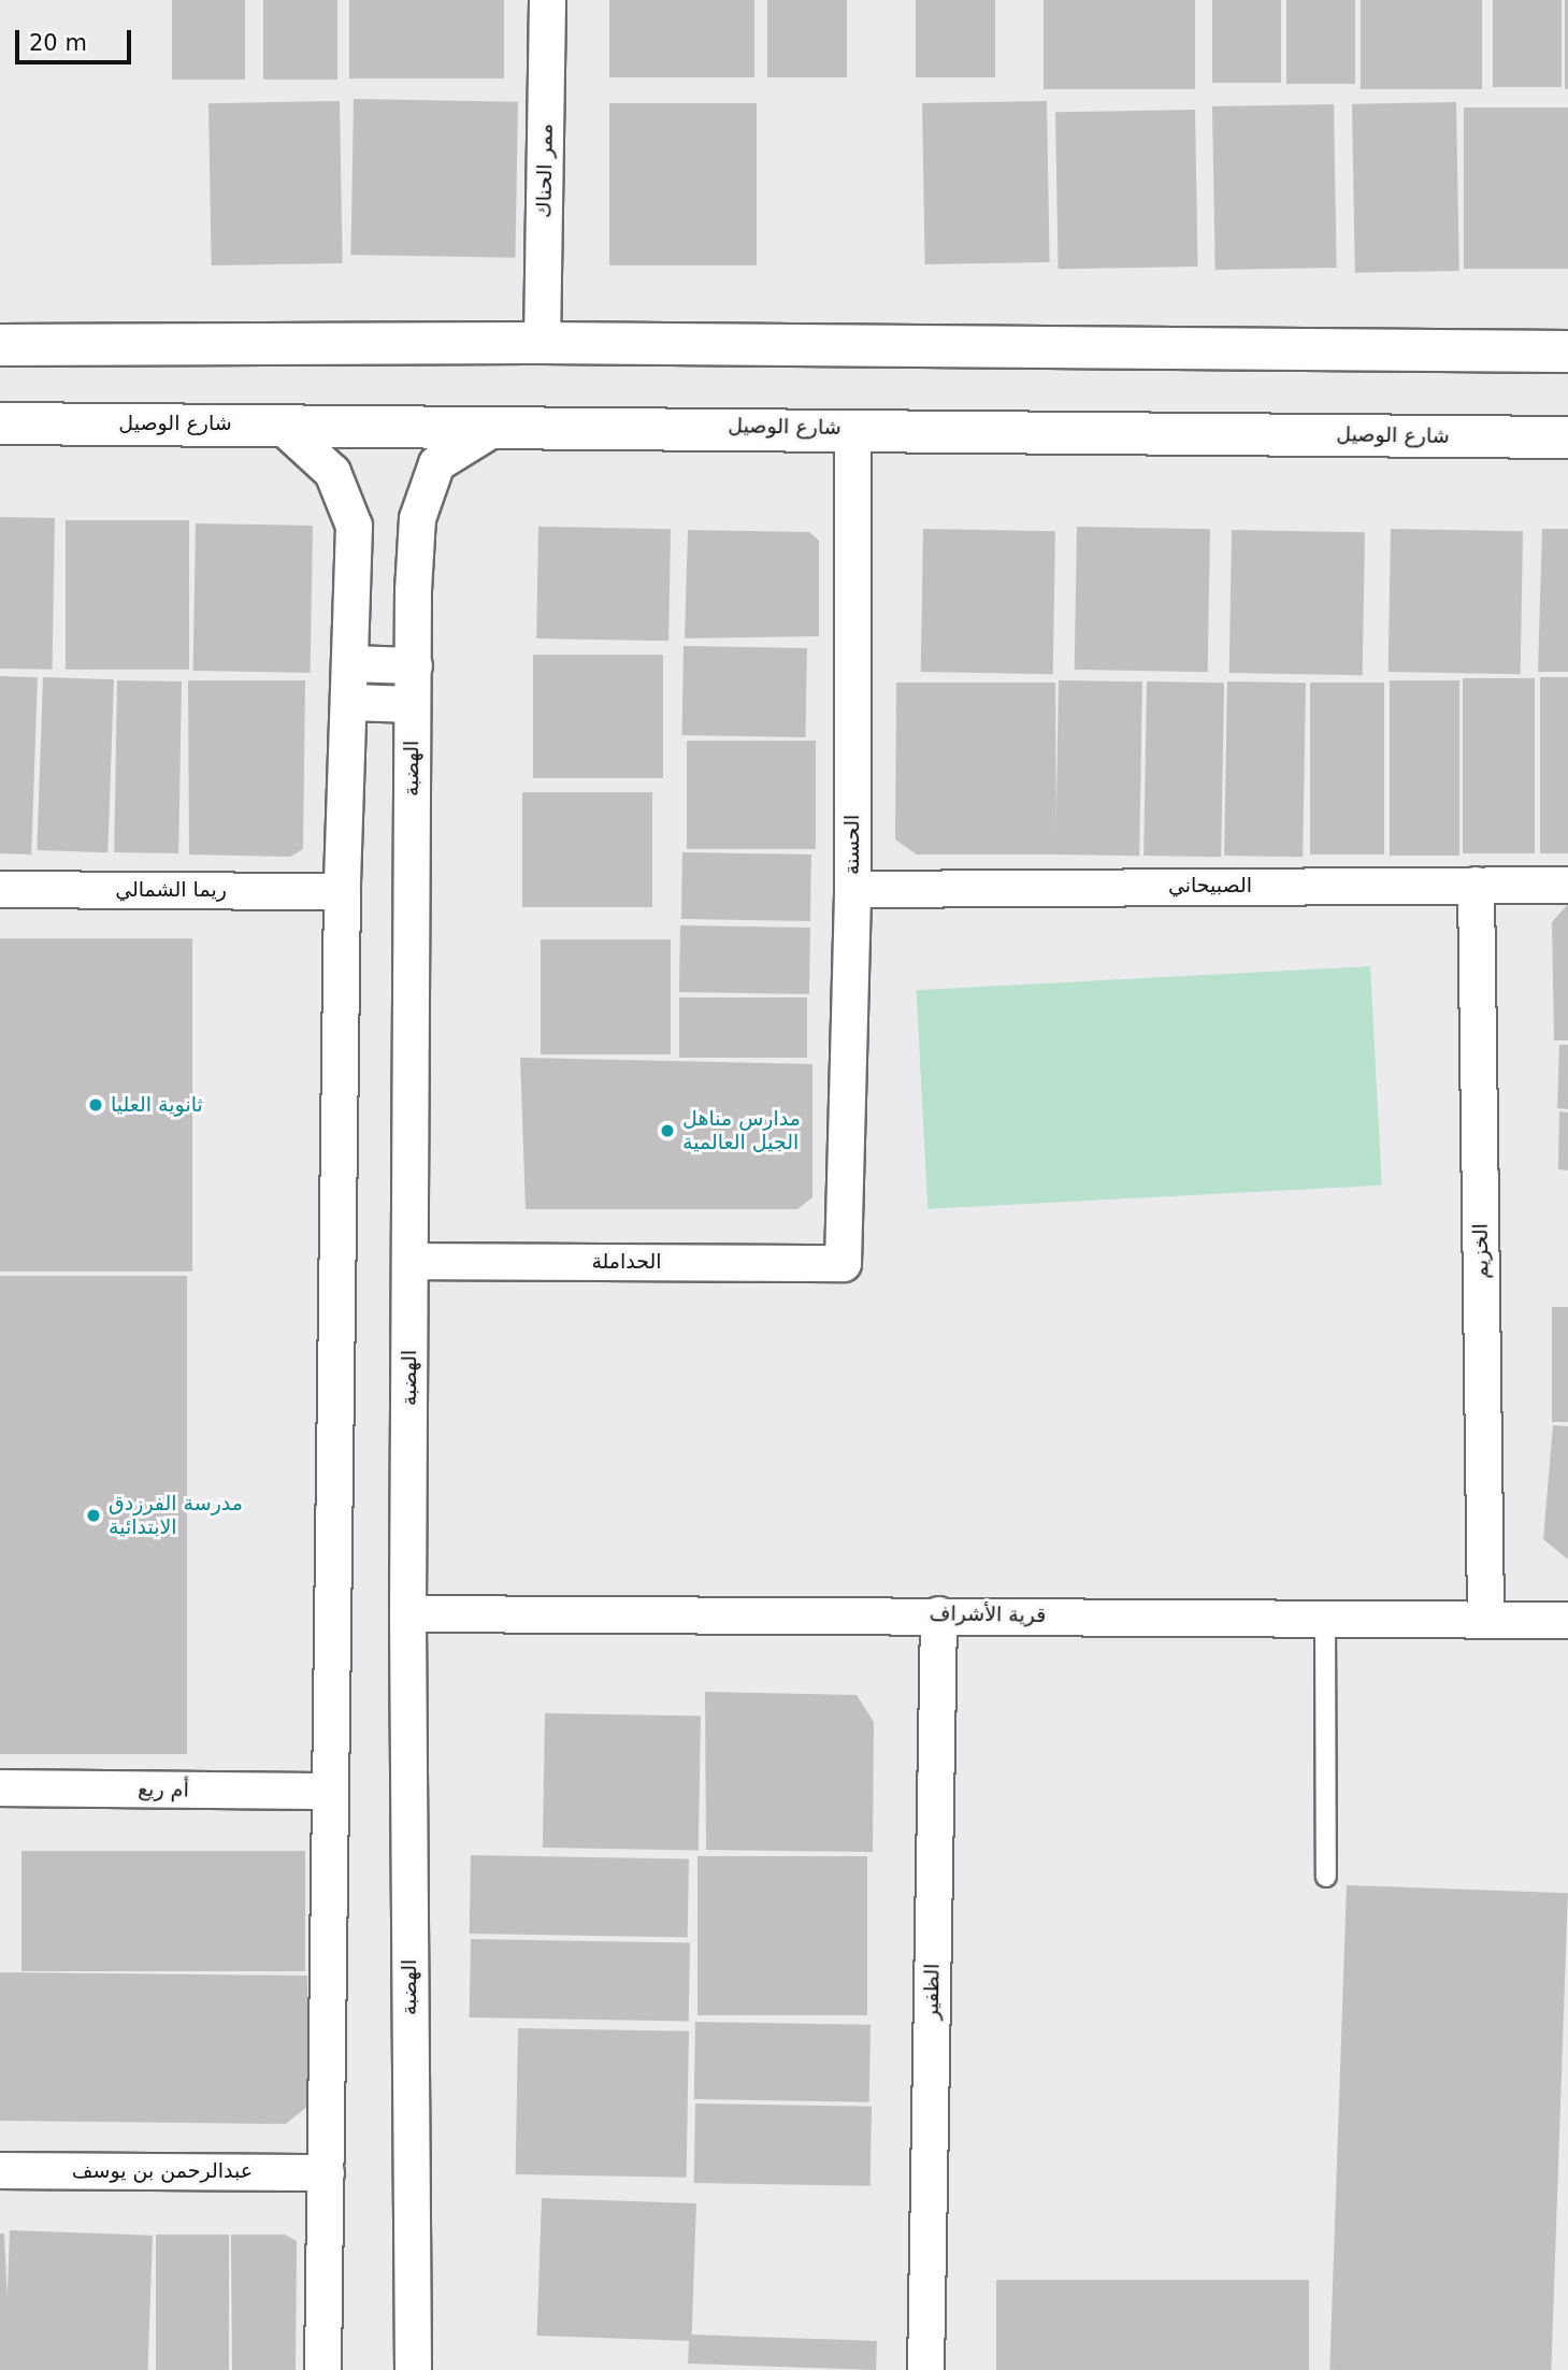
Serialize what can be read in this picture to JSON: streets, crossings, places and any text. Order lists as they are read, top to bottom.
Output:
{
  "streets": {
    "street": [
      "ممر الحناك",
      "شارع الوصيل",
      "الهضبة",
      "الحسنة",
      "الصبيحاني",
      "ريما الشمالي",
      "الخزيم",
      "الحداملة",
      "قرية الأشراف",
      "أم ريع",
      "الظفير",
      "عبدالرحمن بن يوسف"
    ]
  },
  "crossings": [
    ["شارع الوصيل", "الهضبة"],
    ["شارع الوصيل", "الحسنة"],
    ["الهضبة", "الحداملة"],
    ["الهضبة", "قرية الأشراف"],
    ["الحسنة", "الصبيحاني"],
    ["الحسنة", "الحداملة"],
    ["الصبيحاني", "الخزيم"],
    ["الخزيم", "قرية الأشراف"],
    ["قرية الأشراف", "الظفير"]
  ],
  "places": ["ثانوية العليا", "مدارس مناهل الجيل العالمية", "مدرسة الفرزدق الابتدائية"],
  "scale_bar": "20 m"
}
